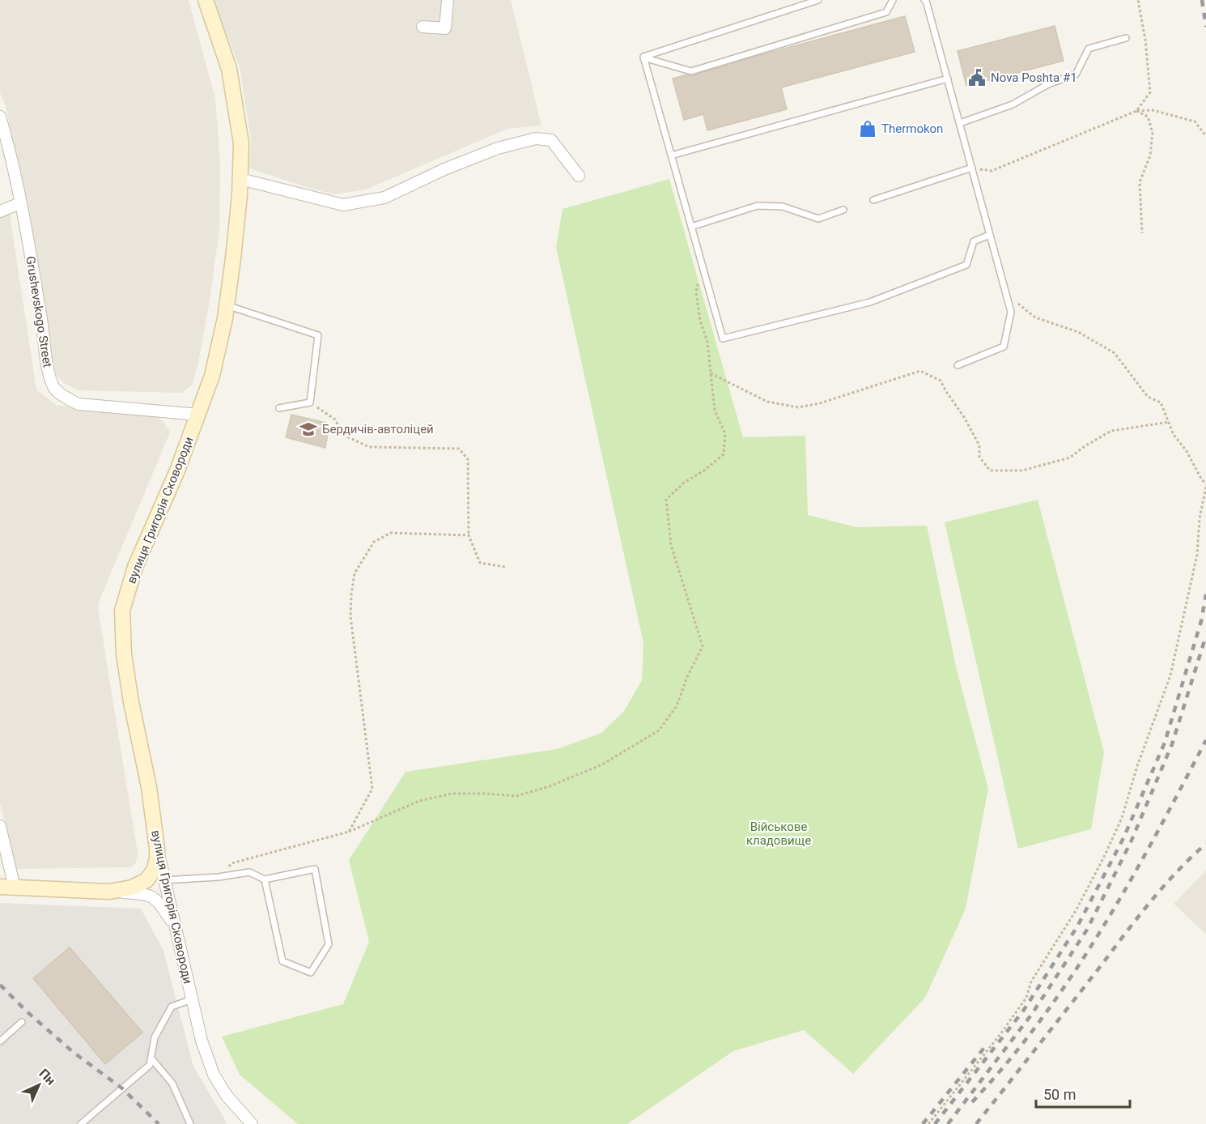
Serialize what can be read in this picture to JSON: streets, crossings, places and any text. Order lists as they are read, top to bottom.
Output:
{
  "streets": {
    "main road": ["вулиця Григорія Сковороди"],
    "street": ["Grushevskogo Street"]
  },
  "crossings": [
    ["Grushevskogo Street", "вулиця Григорія Сковороди"]
  ],
  "parks": ["Військове кладовище"],
  "places": {
    "public building": ["Nova Poshta #1"],
    "shop": ["Thermokon"],
    "school or university": ["Бердичів-автоліцей"]
  },
  "scale_bar": "50 m",
  "north": "top right"
}
